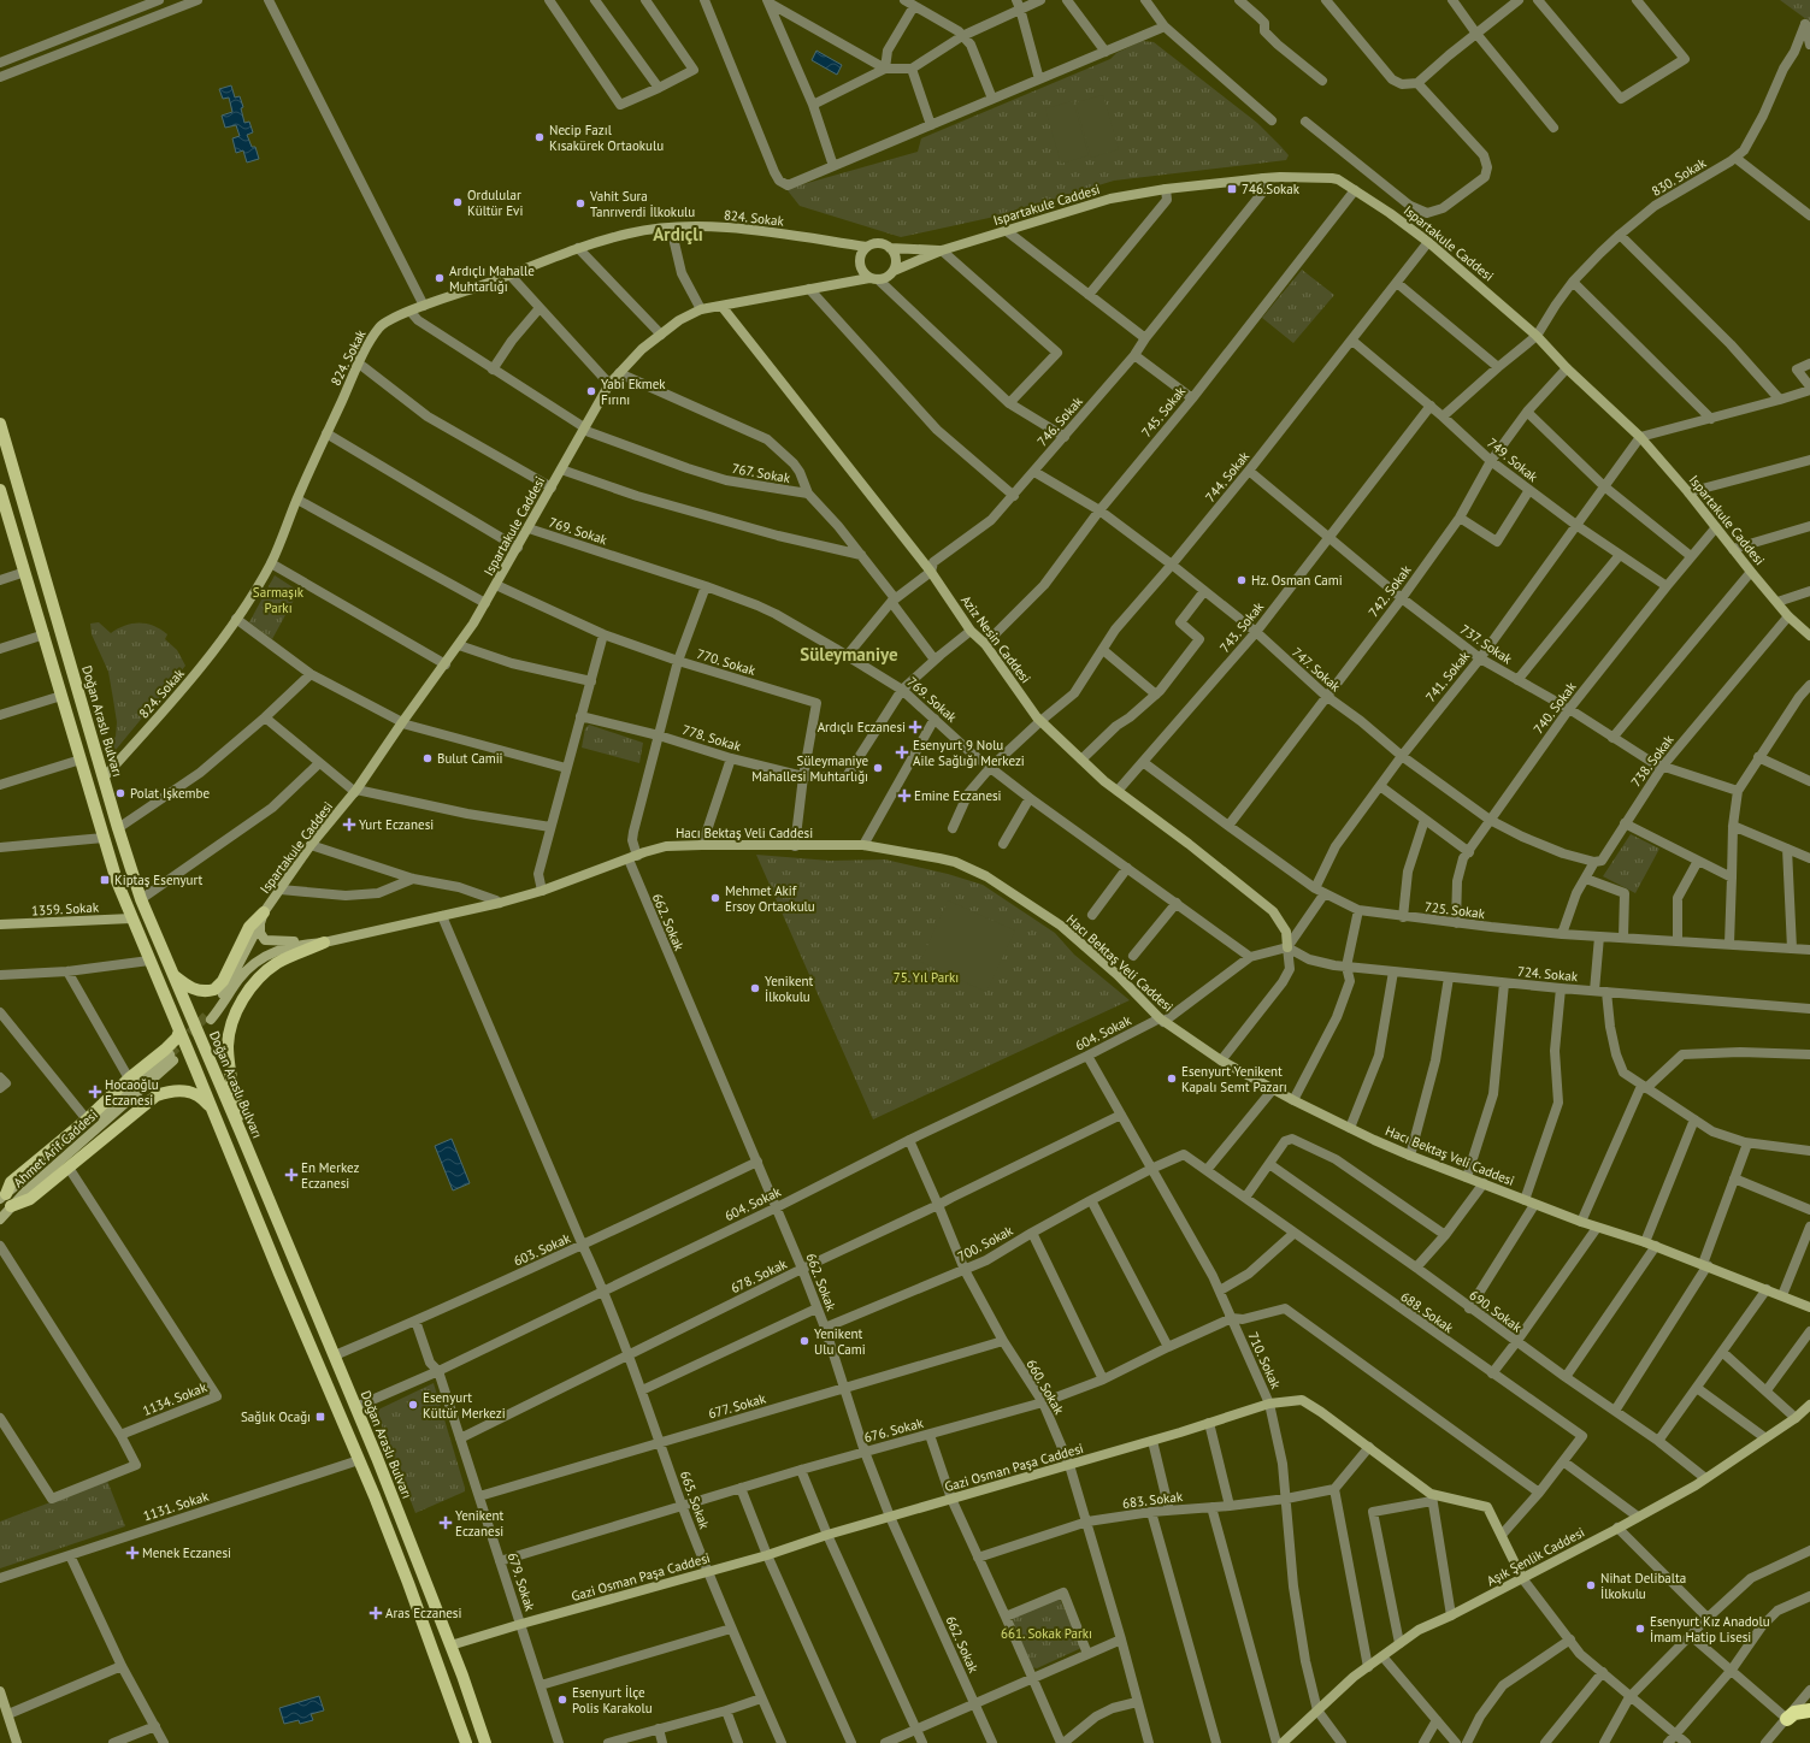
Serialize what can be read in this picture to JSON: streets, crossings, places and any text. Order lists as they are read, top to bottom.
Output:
{
  "streets": {
    "main road": ["Doğan Araslı Bulvarı"],
    "street": [
      "830. Sokak",
      "Ispartakule Caddesi",
      "824. Sokak",
      "745. Sokak",
      "746. Sokak",
      "749. Sokak",
      "767. Sokak",
      "744. Sokak",
      "769. Sokak",
      "742. Sokak",
      "743. Sokak",
      "Aziz Nesin Caddesi",
      "737. Sokak",
      "770. Sokak",
      "747. Sokak",
      "741. Sokak",
      "740. Sokak",
      "778. Sokak",
      "738. Sokak",
      "Hacı Bektaş Veli Caddesi",
      "1359. Sokak",
      "725. Sokak",
      "662. Sokak",
      "724. Sokak",
      "604. Sokak",
      "Ahmet Arif Caddesi",
      "700. Sokak",
      "603. Sokak",
      "678. Sokak",
      "690. Sokak",
      "688. Sokak",
      "710. Sokak",
      "660. Sokak",
      "1134. Sokak",
      "677. Sokak",
      "676. Sokak",
      "Gazi Osman Paşa Caddesi",
      "665. Sokak",
      "683. Sokak",
      "1131. Sokak",
      "Aşık Şenlik Caddesi",
      "679. Sokak"
    ]
  },
  "crossings": [
    ["830. Sokak", "Ispartakule Caddesi"],
    ["830. Sokak", "749. Sokak"],
    ["Ispartakule Caddesi", "824. Sokak"],
    ["Ispartakule Caddesi", "745. Sokak"],
    ["Ispartakule Caddesi", "746. Sokak"],
    ["Ispartakule Caddesi", "767. Sokak"],
    ["Ispartakule Caddesi", "744. Sokak"],
    ["Ispartakule Caddesi", "769. Sokak"],
    ["Ispartakule Caddesi", "742. Sokak"],
    ["Ispartakule Caddesi", "Aziz Nesin Caddesi"],
    ["Ispartakule Caddesi", "770. Sokak"],
    ["Ispartakule Caddesi", "741. Sokak"],
    ["Ispartakule Caddesi", "740. Sokak"],
    ["Ispartakule Caddesi", "738. Sokak"],
    ["824. Sokak", "767. Sokak"],
    ["824. Sokak", "Doğan Araslı Bulvarı"],
    ["745. Sokak", "Aziz Nesin Caddesi"],
    ["745. Sokak", "747. Sokak"],
    ["746. Sokak", "769. Sokak"],
    ["746. Sokak", "Aziz Nesin Caddesi"],
    ["746. Sokak", "747. Sokak"],
    ["749. Sokak", "744. Sokak"],
    ["749. Sokak", "742. Sokak"],
    ["749. Sokak", "743. Sokak"],
    ["749. Sokak", "741. Sokak"],
    ["749. Sokak", "740. Sokak"],
    ["744. Sokak", "769. Sokak"],
    ["744. Sokak", "Aziz Nesin Caddesi"],
    ["744. Sokak", "737. Sokak"],
    ["744. Sokak", "747. Sokak"],
    ["769. Sokak", "778. Sokak"],
    ["769. Sokak", "662. Sokak"],
    ["769. Sokak", "604. Sokak"],
    ["742. Sokak", "737. Sokak"],
    ["742. Sokak", "747. Sokak"],
    ["742. Sokak", "725. Sokak"],
    ["743. Sokak", "Aziz Nesin Caddesi"],
    ["743. Sokak", "737. Sokak"],
    ["743. Sokak", "747. Sokak"],
    ["743. Sokak", "725. Sokak"],
    ["Aziz Nesin Caddesi", "778. Sokak"],
    ["Aziz Nesin Caddesi", "724. Sokak"],
    ["737. Sokak", "741. Sokak"],
    ["737. Sokak", "740. Sokak"],
    ["737. Sokak", "738. Sokak"],
    ["770. Sokak", "778. Sokak"],
    ["770. Sokak", "Hacı Bektaş Veli Caddesi"],
    ["770. Sokak", "662. Sokak"],
    ["747. Sokak", "741. Sokak"],
    ["747. Sokak", "740. Sokak"],
    ["747. Sokak", "738. Sokak"],
    ["741. Sokak", "725. Sokak"],
    ["740. Sokak", "725. Sokak"],
    ["Doğan Araslı Bulvarı", "604. Sokak"],
    ["Doğan Araslı Bulvarı", "603. Sokak"],
    ["Doğan Araslı Bulvarı", "Gazi Osman Paşa Caddesi"],
    ["778. Sokak", "662. Sokak"],
    ["738. Sokak", "725. Sokak"],
    ["Hacı Bektaş Veli Caddesi", "662. Sokak"],
    ["Hacı Bektaş Veli Caddesi", "604. Sokak"],
    ["Hacı Bektaş Veli Caddesi", "665. Sokak"],
    ["662. Sokak", "604. Sokak"],
    ["662. Sokak", "700. Sokak"],
    ["662. Sokak", "603. Sokak"],
    ["662. Sokak", "678. Sokak"],
    ["662. Sokak", "677. Sokak"],
    ["662. Sokak", "676. Sokak"],
    ["662. Sokak", "Gazi Osman Paşa Caddesi"],
    ["604. Sokak", "710. Sokak"],
    ["604. Sokak", "660. Sokak"],
    ["604. Sokak", "665. Sokak"],
    ["604. Sokak", "679. Sokak"],
    ["700. Sokak", "688. Sokak"],
    ["700. Sokak", "710. Sokak"],
    ["700. Sokak", "660. Sokak"],
    ["603. Sokak", "665. Sokak"],
    ["603. Sokak", "679. Sokak"],
    ["678. Sokak", "710. Sokak"],
    ["678. Sokak", "660. Sokak"],
    ["678. Sokak", "665. Sokak"],
    ["678. Sokak", "679. Sokak"],
    ["690. Sokak", "Aşık Şenlik Caddesi"],
    ["688. Sokak", "710. Sokak"],
    ["688. Sokak", "676. Sokak"],
    ["688. Sokak", "Gazi Osman Paşa Caddesi"],
    ["710. Sokak", "676. Sokak"],
    ["710. Sokak", "Gazi Osman Paşa Caddesi"],
    ["710. Sokak", "683. Sokak"],
    ["710. Sokak", "Aşık Şenlik Caddesi"],
    ["660. Sokak", "677. Sokak"],
    ["660. Sokak", "676. Sokak"],
    ["660. Sokak", "Gazi Osman Paşa Caddesi"],
    ["660. Sokak", "683. Sokak"],
    ["677. Sokak", "665. Sokak"],
    ["677. Sokak", "679. Sokak"],
    ["676. Sokak", "665. Sokak"],
    ["676. Sokak", "679. Sokak"],
    ["Gazi Osman Paşa Caddesi", "665. Sokak"],
    ["Gazi Osman Paşa Caddesi", "Aşık Şenlik Caddesi"],
    ["Gazi Osman Paşa Caddesi", "679. Sokak"]
  ],
  "districts": ["Ardıçlı", "Süleymaniye"],
  "parks": ["Sarmaşık Parkı", "75. Yıl Parkı", "661. Sokak Parkı"],
  "places": {
    "other": [
      "Necip Fazıl Kısakürek Ortaokulu",
      "Ordulular Kültür Evi",
      "Vahit Sura Tanrıverdi İlkokulu",
      "Ardıçlı Mahalle Muhtarlığı",
      "Yabi Ekmek Fırını",
      "Hz. Osman Cami",
      "Bulut Camii",
      "Süleymaniye Mahallesi Muhtarlığı",
      "Polat Işkembe",
      "Mehmet Akif Ersoy Ortaokulu",
      "Yenikent İlkokulu",
      "Esenyurt Yenikent Kapalı Semt Pazarı",
      "Yenikent Ulu Cami",
      "Esenyurt Kültür Merkezi",
      "Nihat Delibalta İlkokulu",
      "Esenyurt Kız Anadolu İmam Hatip Lisesi",
      "Esenyurt İlçe Polis Karakolu"
    ],
    "transit": ["746.Sokak", "Kiptaş Esenyurt", "Sağlık Ocağı"],
    "health": [
      "Ardıçlı Eczanesi",
      "Esenyurt 9 Nolu Aile Sağlığı Merkezi",
      "Emine Eczanesi",
      "Yurt Eczanesi",
      "Hocaoğlu Eczanesi",
      "En Merkez Eczanesi",
      "Yenikent Eczanesi",
      "Menek Eczanesi",
      "Aras Eczanesi"
    ]
  }
}
